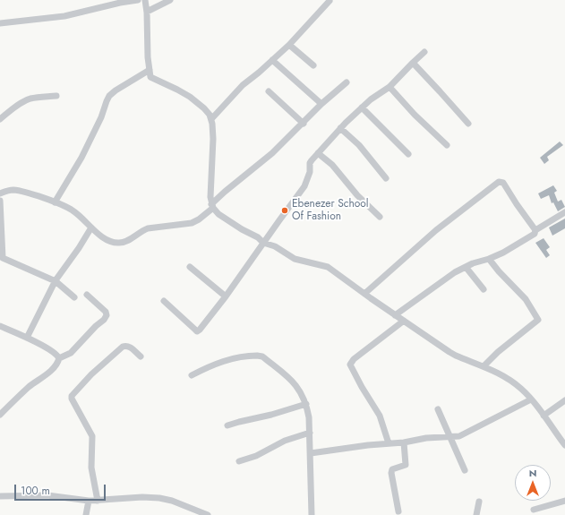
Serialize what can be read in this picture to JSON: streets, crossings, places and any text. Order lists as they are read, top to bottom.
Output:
{
  "places": ["Ebenezer School Of Fashion"],
  "scale_bar": "100 m",
  "north": "top"
}
